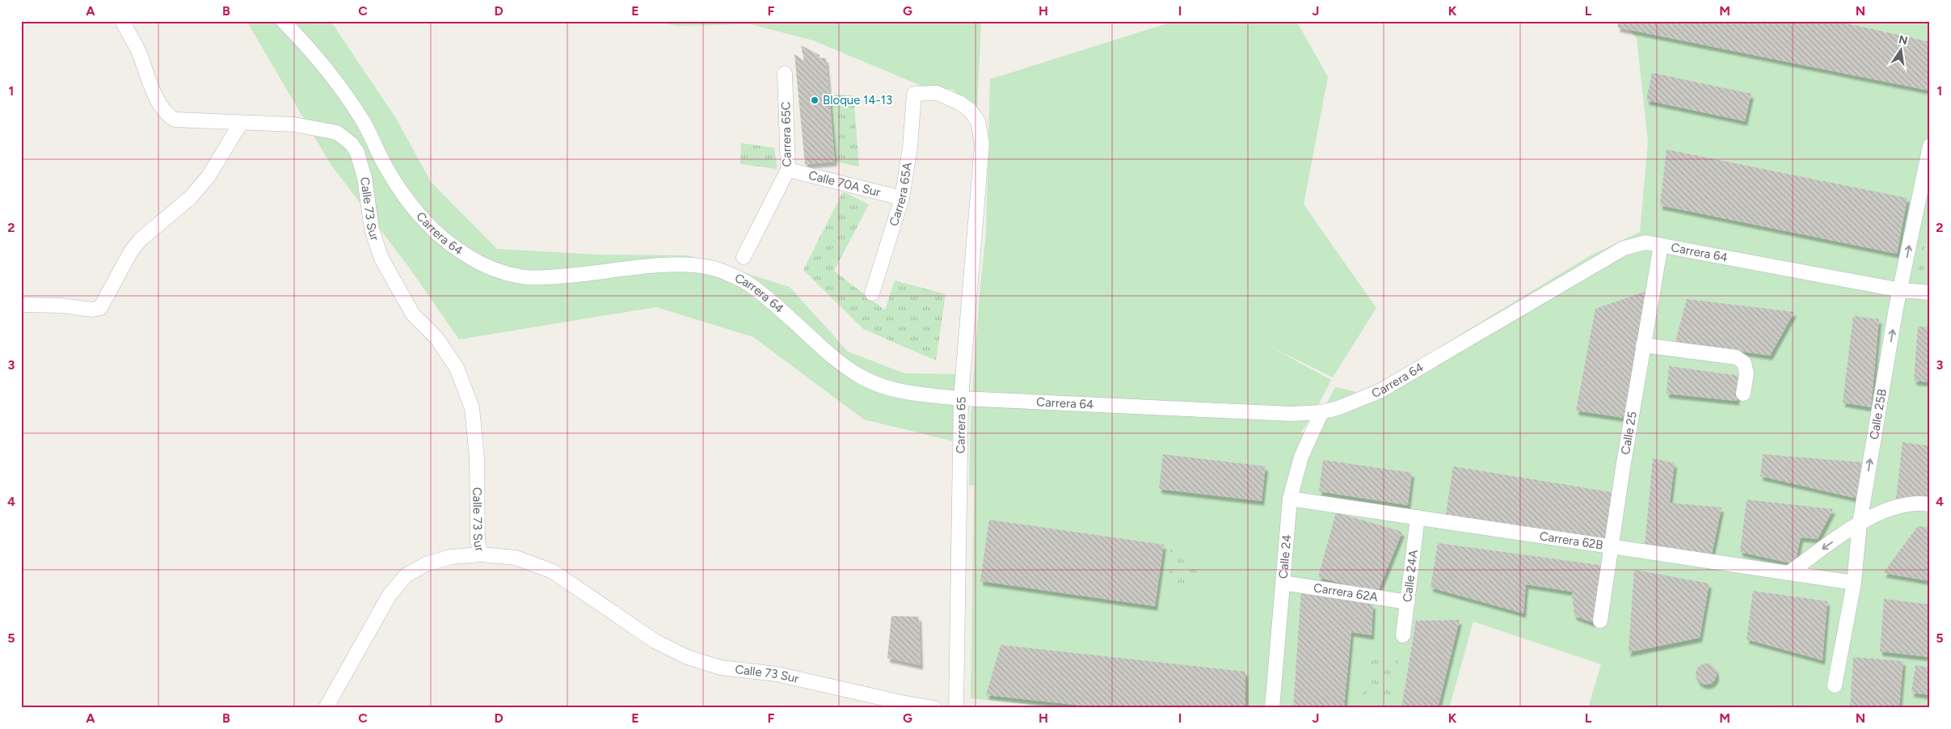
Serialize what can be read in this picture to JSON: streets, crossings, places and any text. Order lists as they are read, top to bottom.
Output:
{
  "streets": {
    "street": [
      "Carrera 65C",
      "Calle 70A Sur",
      "Carrera 65A",
      "Calle 73 Sur",
      "Carrera 64",
      "Calle 25B",
      "Carrera 65",
      "Calle 25",
      "Carrera 62B",
      "Calle 24",
      "Calle 24A",
      "Carrera 62A"
    ]
  },
  "crossings": [
    ["Carrera 65C", "Calle 70A Sur"],
    ["Calle 70A Sur", "Carrera 65A"],
    ["Carrera 65A", "Carrera 65"],
    ["Carrera 64", "Calle 25B"],
    ["Carrera 64", "Carrera 65"],
    ["Carrera 64", "Calle 25"],
    ["Carrera 64", "Calle 24"],
    ["Calle 25B", "Carrera 62B"],
    ["Calle 25", "Carrera 62B"],
    ["Carrera 62B", "Calle 24"],
    ["Carrera 62B", "Calle 24A"],
    ["Calle 24", "Carrera 62A"],
    ["Calle 24A", "Carrera 62A"]
  ],
  "one_way": ["Calle 25B"],
  "places": ["Bloque 14-13"],
  "north": "top",
  "grid": {
    "columns": [
      "A",
      "B",
      "C",
      "D",
      "E",
      "F",
      "G",
      "H",
      "I",
      "J",
      "K",
      "L",
      "M",
      "N"
    ],
    "rows": [
      "1",
      "2",
      "3",
      "4",
      "5"
    ]
  }
}
